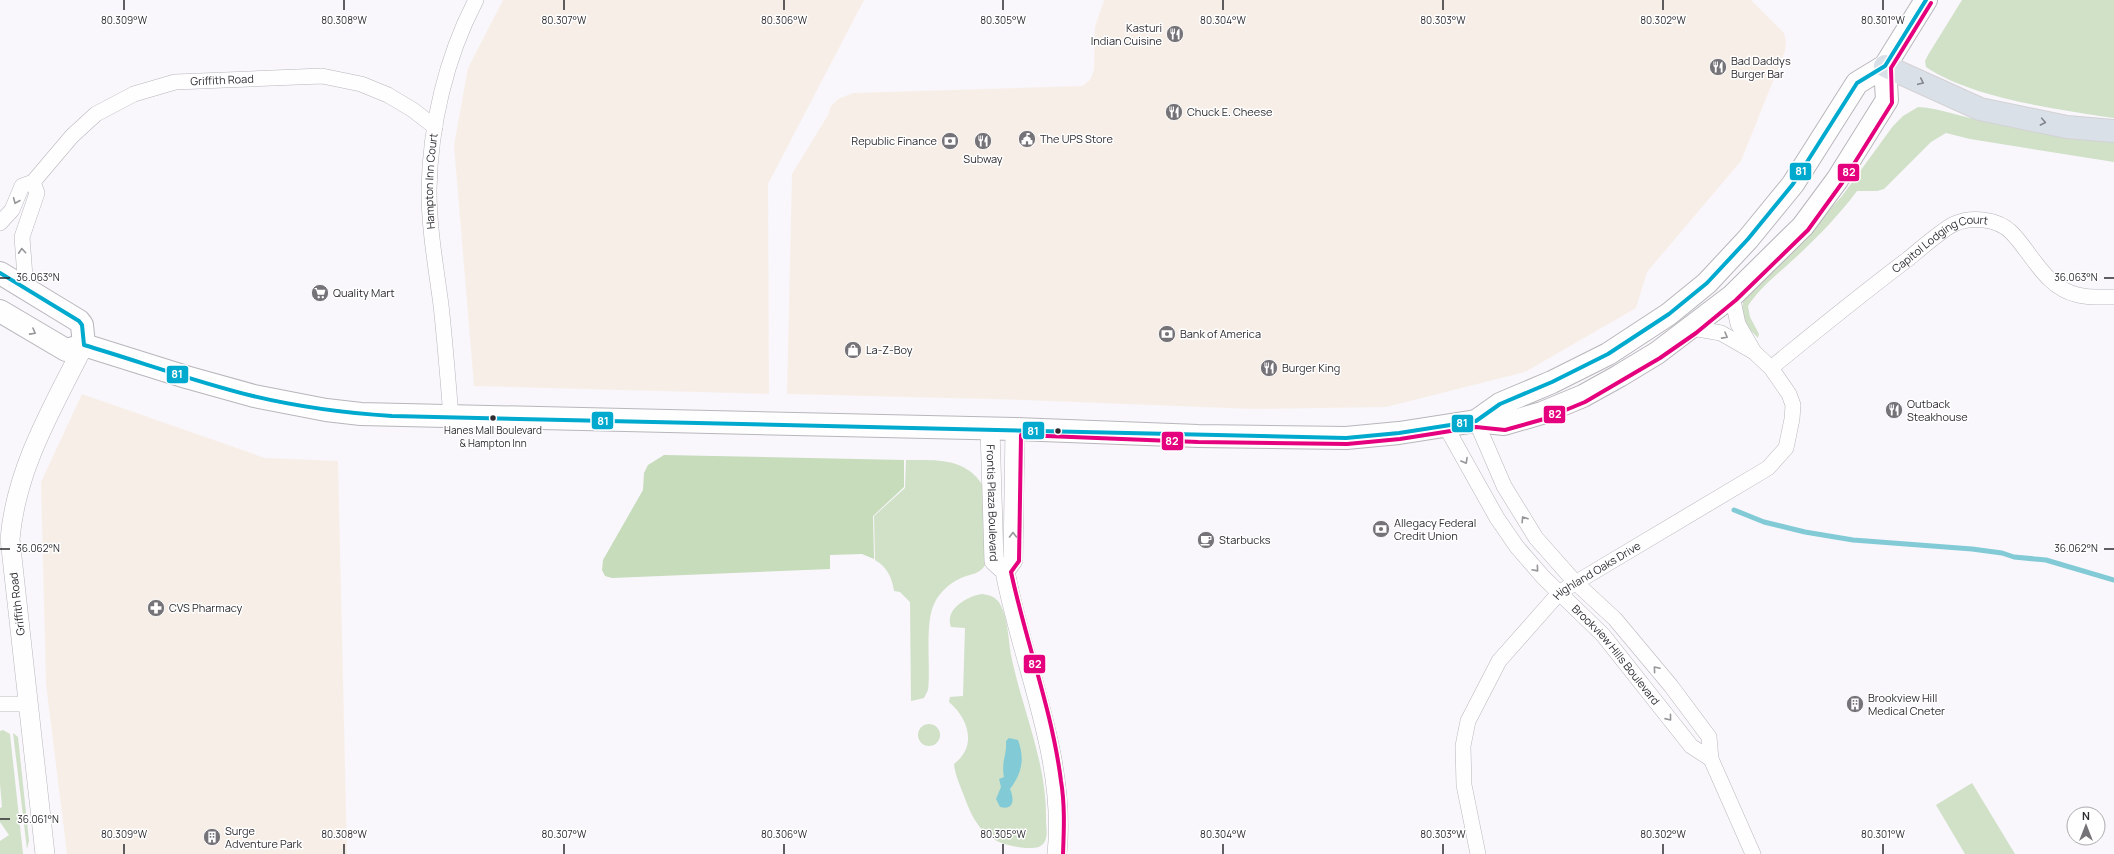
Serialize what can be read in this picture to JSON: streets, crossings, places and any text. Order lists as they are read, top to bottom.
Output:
{
  "streets": {
    "street": [
      "Griffith Road",
      "Hampton Inn Court",
      "Capitol Lodging Court",
      "Frontis Plaza Boulevard",
      "Highland Oaks Drive",
      "Brookview Hills Boulevard"
    ]
  },
  "crossings": [
    ["Griffith Road", "Hampton Inn Court"],
    ["Capitol Lodging Court", "Highland Oaks Drive"],
    ["Highland Oaks Drive", "Brookview Hills Boulevard"]
  ],
  "places": {
    "restaurant": [
      "Kasturi Indian Cuisine",
      "Bad Daddys Burger Bar",
      "Chuck E. Cheese",
      "Subway",
      "Burger King",
      "Outback Steakhouse"
    ],
    "public building": ["The UPS Store"],
    "bank": ["Republic Finance", "Bank of America", "Allegacy Federal Credit Union"],
    "supermarket": ["Quality Mart"],
    "shop": ["La-Z-Boy"],
    "other": ["Hanes Mall Boulevard & Hampton Inn"],
    "cafe": ["Starbucks"],
    "pharmacy": ["CVS Pharmacy"],
    "building": ["Brookview Hill Medical Cneter", "Surge Adventure Park"]
  },
  "lines": ["transit line 81", "transit line 82"],
  "north": "top",
  "coordinates": [
    "80.309°W",
    "80.308°W",
    "80.307°W",
    "80.306°W",
    "80.305°W",
    "80.304°W",
    "80.303°W",
    "80.302°W",
    "80.301°W",
    "36.063°N",
    "36.062°N",
    "36.061°N"
  ]
}
